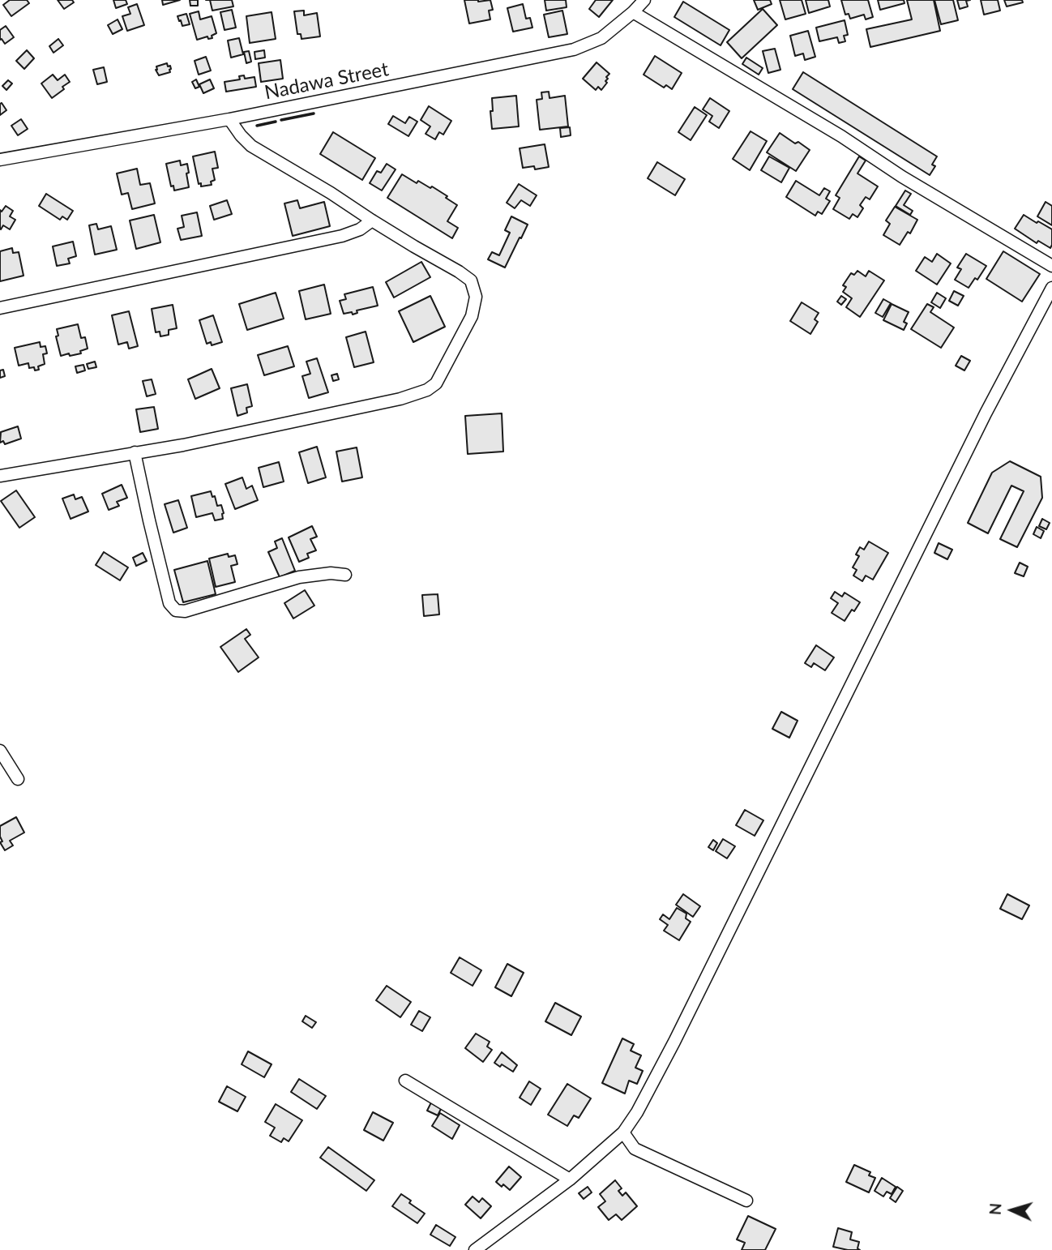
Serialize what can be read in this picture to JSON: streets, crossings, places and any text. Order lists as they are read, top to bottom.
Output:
{
  "streets": {
    "street": ["Nadawa Street"]
  },
  "north": "left"
}
